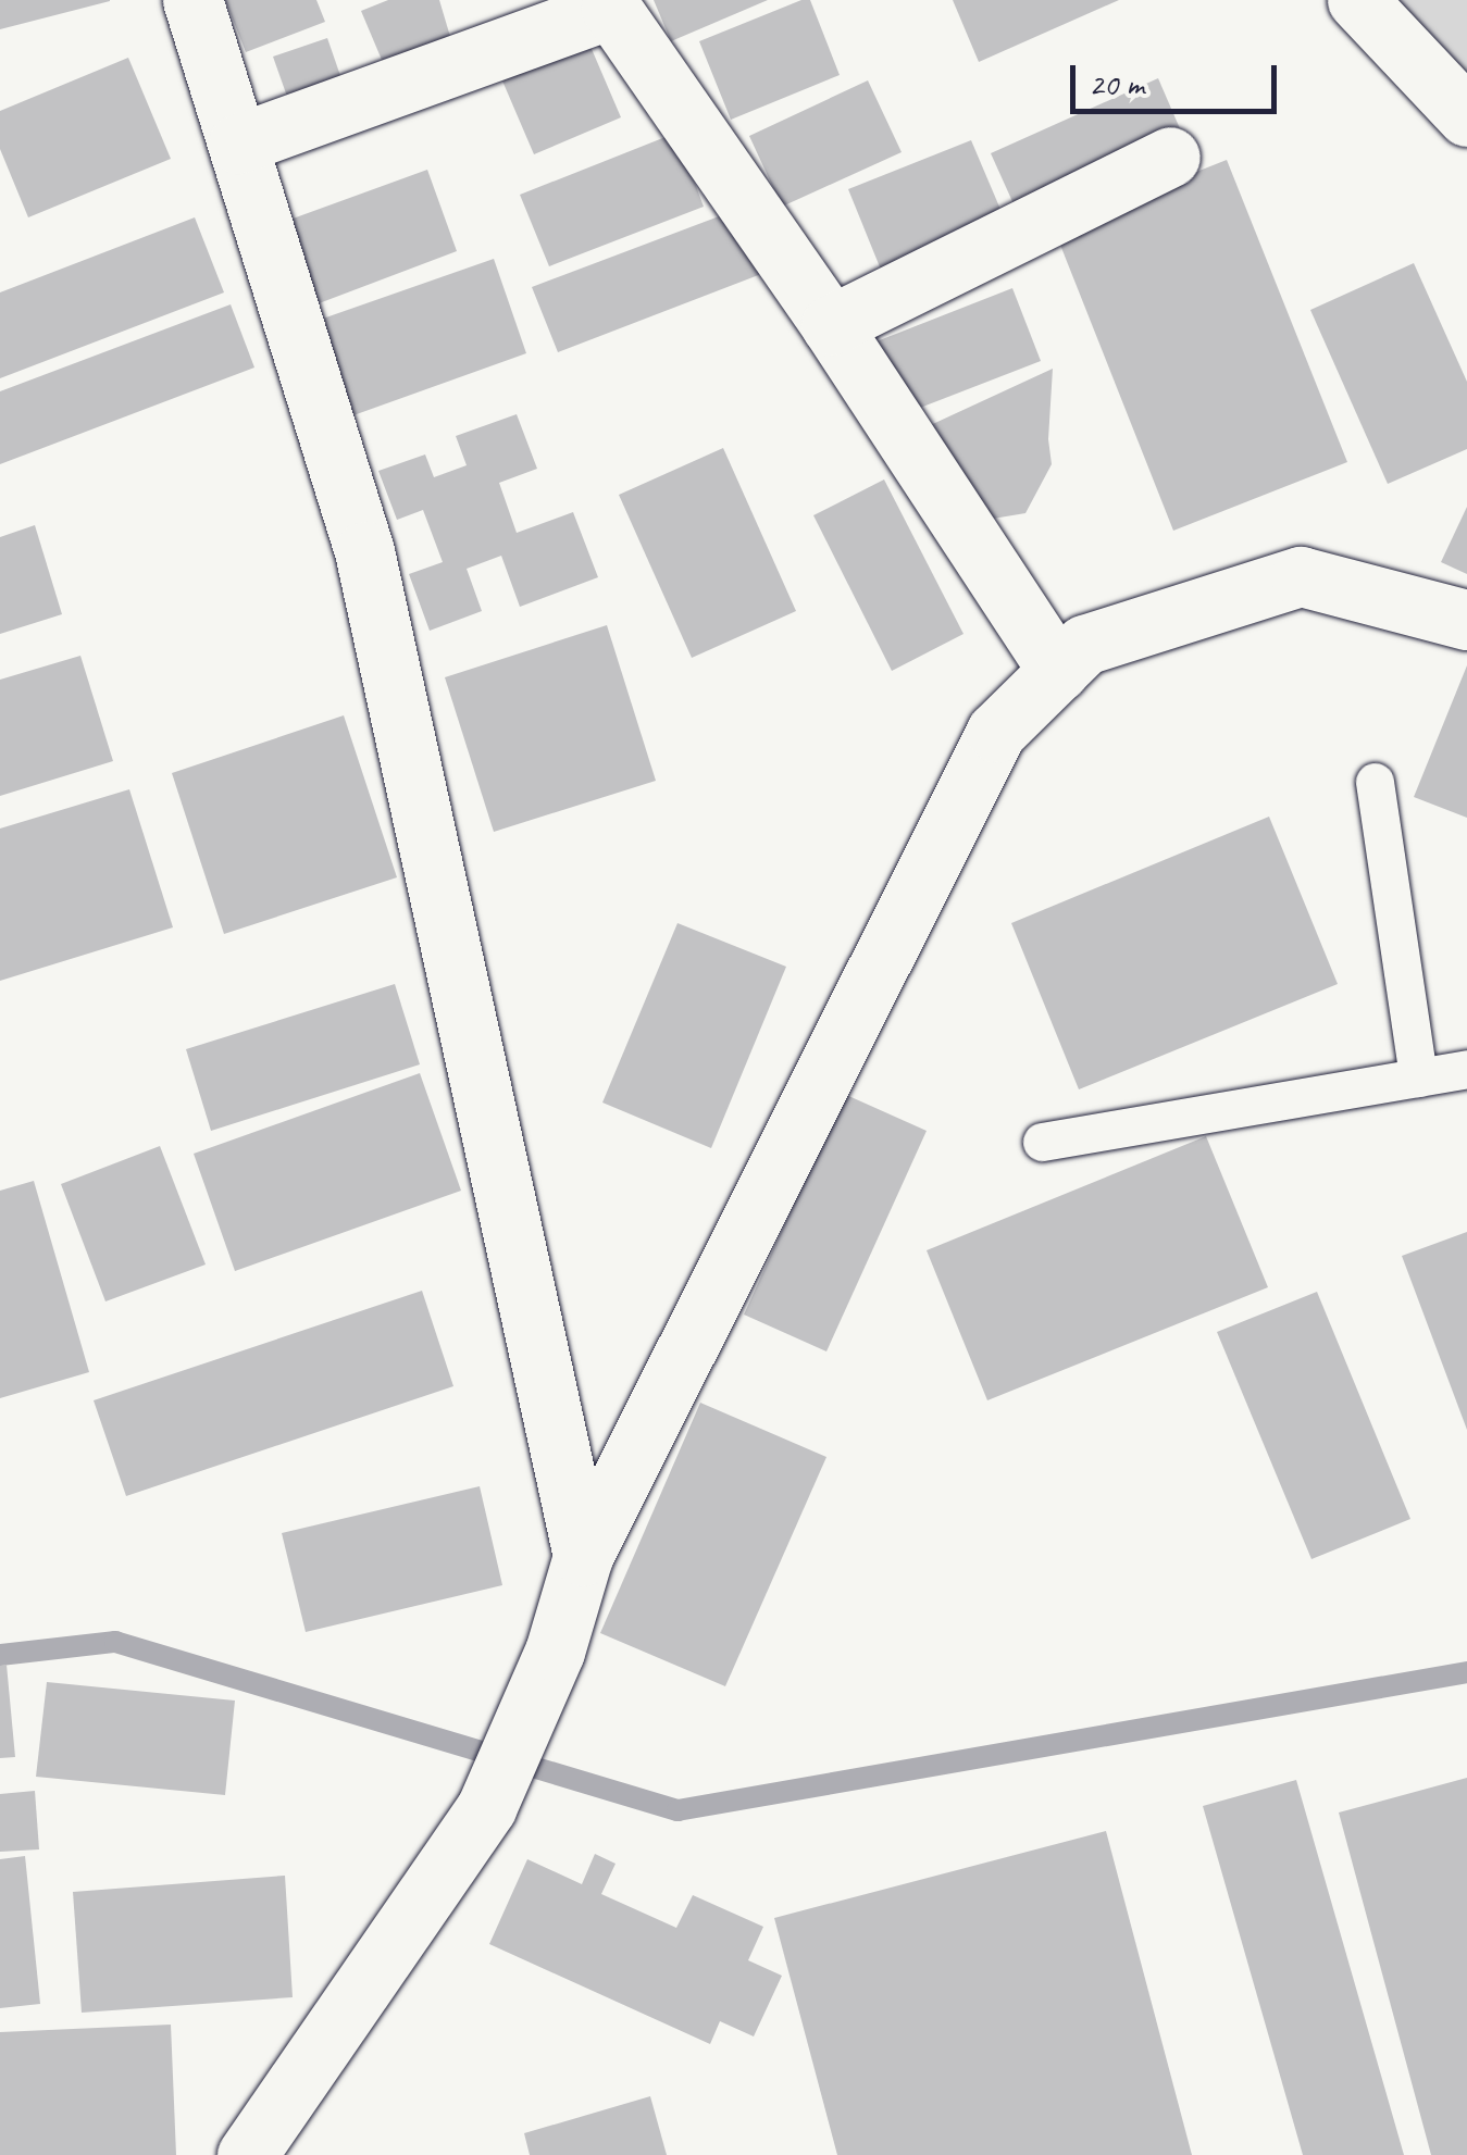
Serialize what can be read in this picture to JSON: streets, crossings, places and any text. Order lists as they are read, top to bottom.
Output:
{
  "scale_bar": "20 m"
}
